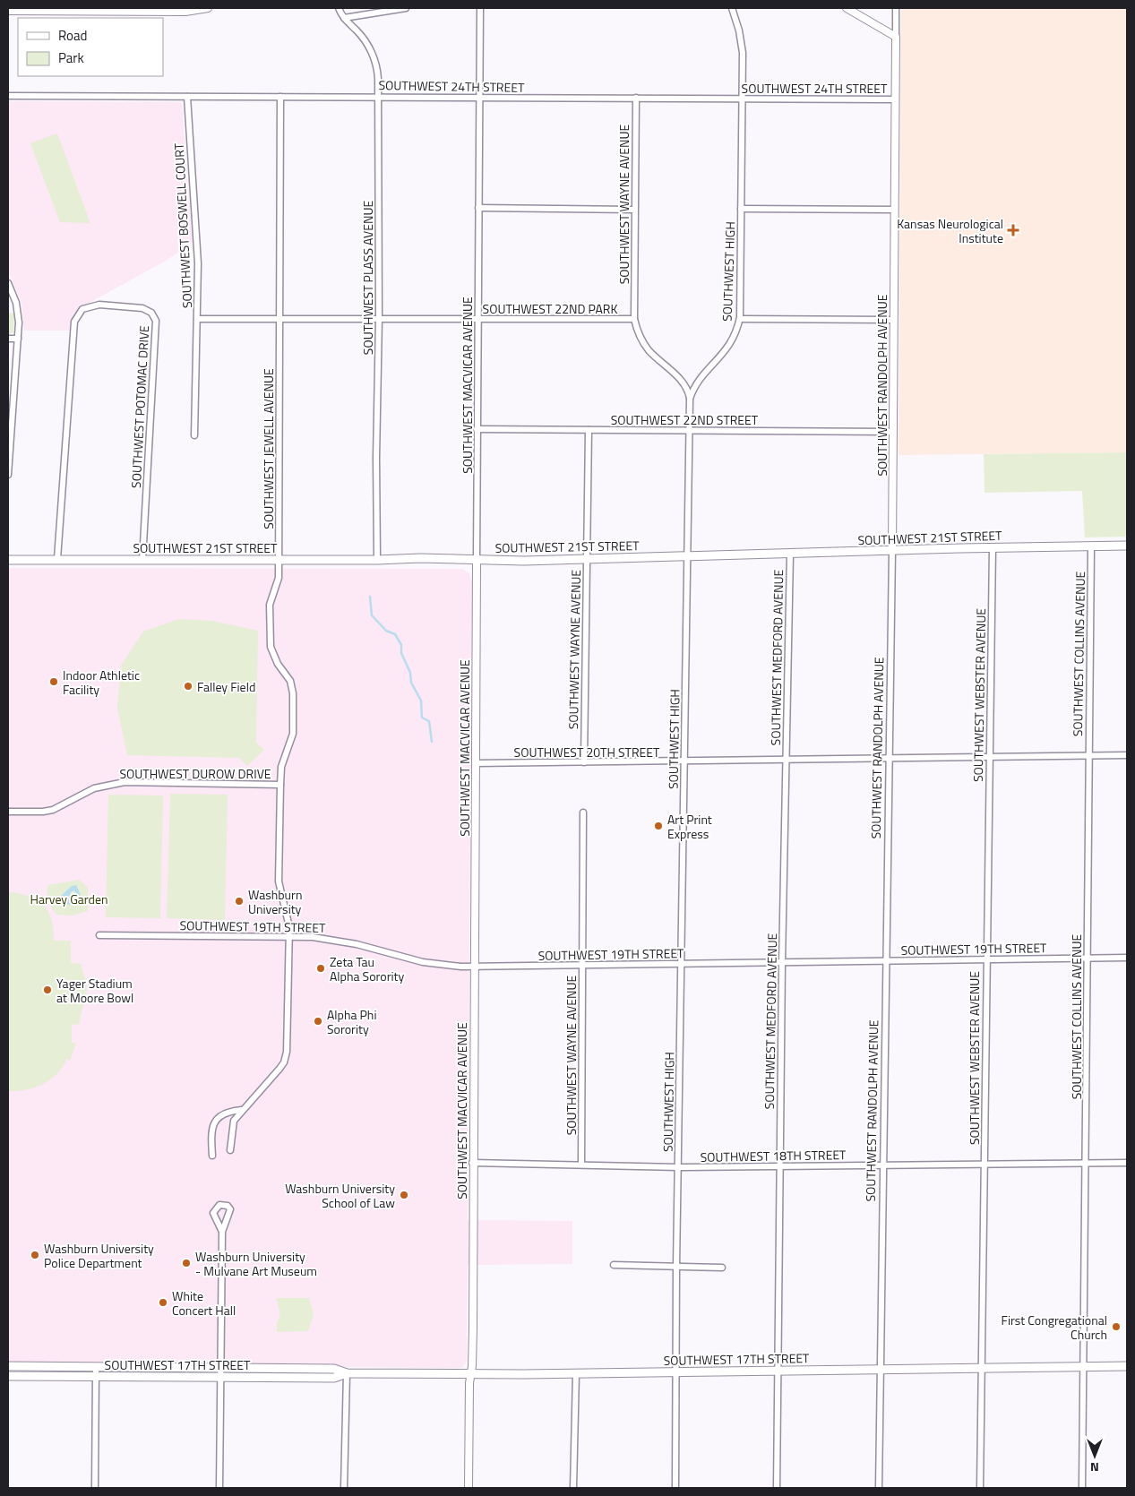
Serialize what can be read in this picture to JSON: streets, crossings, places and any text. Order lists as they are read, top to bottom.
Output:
{
  "streets": {
    "main road": ["SOUTHWEST 21ST STREET", "SOUTHWEST 17TH STREET"],
    "street": [
      "SOUTHWEST 24TH STREET",
      "SOUTHWEST WAYNE AVENUE",
      "SOUTHWEST BOSWELL COURT",
      "SOUTHWEST HIGH",
      "SOUTHWEST PLASS AVENUE",
      "SOUTHWEST 22ND PARK",
      "SOUTHWEST MACVICAR AVENUE",
      "SOUTHWEST RANDOLPH AVENUE",
      "SOUTHWEST POTOMAC DRIVE",
      "SOUTHWEST 22ND STREET",
      "SOUTHWEST JEWELL AVENUE",
      "SOUTHWEST COLLINS AVENUE",
      "SOUTHWEST MEDFORD AVENUE",
      "SOUTHWEST WEBSTER AVENUE",
      "SOUTHWEST 20TH STREET",
      "SOUTHWEST DUROW DRIVE",
      "SOUTHWEST 19TH STREET",
      "SOUTHWEST 18TH STREET"
    ]
  },
  "crossings": [
    ["SOUTHWEST 24TH STREET", "SOUTHWEST WAYNE AVENUE"],
    ["SOUTHWEST 24TH STREET", "SOUTHWEST BOSWELL COURT"],
    ["SOUTHWEST 24TH STREET", "SOUTHWEST HIGH"],
    ["SOUTHWEST 24TH STREET", "SOUTHWEST PLASS AVENUE"],
    ["SOUTHWEST 24TH STREET", "SOUTHWEST MACVICAR AVENUE"],
    ["SOUTHWEST 24TH STREET", "SOUTHWEST RANDOLPH AVENUE"],
    ["SOUTHWEST 24TH STREET", "SOUTHWEST JEWELL AVENUE"],
    ["SOUTHWEST WAYNE AVENUE", "SOUTHWEST HIGH"],
    ["SOUTHWEST WAYNE AVENUE", "SOUTHWEST 22ND PARK"],
    ["SOUTHWEST WAYNE AVENUE", "SOUTHWEST 22ND STREET"],
    ["SOUTHWEST WAYNE AVENUE", "SOUTHWEST 21ST STREET"],
    ["SOUTHWEST WAYNE AVENUE", "SOUTHWEST 20TH STREET"],
    ["SOUTHWEST WAYNE AVENUE", "SOUTHWEST 19TH STREET"],
    ["SOUTHWEST WAYNE AVENUE", "SOUTHWEST 18TH STREET"],
    ["SOUTHWEST BOSWELL COURT", "SOUTHWEST 22ND PARK"],
    ["SOUTHWEST HIGH", "SOUTHWEST 22ND STREET"],
    ["SOUTHWEST HIGH", "SOUTHWEST 21ST STREET"],
    ["SOUTHWEST HIGH", "SOUTHWEST 20TH STREET"],
    ["SOUTHWEST HIGH", "SOUTHWEST 19TH STREET"],
    ["SOUTHWEST HIGH", "SOUTHWEST 18TH STREET"],
    ["SOUTHWEST HIGH", "SOUTHWEST 17TH STREET"],
    ["SOUTHWEST PLASS AVENUE", "SOUTHWEST 22ND PARK"],
    ["SOUTHWEST PLASS AVENUE", "SOUTHWEST 21ST STREET"],
    ["SOUTHWEST 22ND PARK", "SOUTHWEST MACVICAR AVENUE"],
    ["SOUTHWEST 22ND PARK", "SOUTHWEST JEWELL AVENUE"],
    ["SOUTHWEST MACVICAR AVENUE", "SOUTHWEST 22ND STREET"],
    ["SOUTHWEST MACVICAR AVENUE", "SOUTHWEST 21ST STREET"],
    ["SOUTHWEST MACVICAR AVENUE", "SOUTHWEST 20TH STREET"],
    ["SOUTHWEST MACVICAR AVENUE", "SOUTHWEST 19TH STREET"],
    ["SOUTHWEST MACVICAR AVENUE", "SOUTHWEST 18TH STREET"],
    ["SOUTHWEST MACVICAR AVENUE", "SOUTHWEST 17TH STREET"],
    ["SOUTHWEST RANDOLPH AVENUE", "SOUTHWEST 22ND STREET"],
    ["SOUTHWEST RANDOLPH AVENUE", "SOUTHWEST 21ST STREET"],
    ["SOUTHWEST RANDOLPH AVENUE", "SOUTHWEST 20TH STREET"],
    ["SOUTHWEST RANDOLPH AVENUE", "SOUTHWEST 19TH STREET"],
    ["SOUTHWEST RANDOLPH AVENUE", "SOUTHWEST 18TH STREET"],
    ["SOUTHWEST RANDOLPH AVENUE", "SOUTHWEST 17TH STREET"],
    ["SOUTHWEST POTOMAC DRIVE", "SOUTHWEST 21ST STREET"],
    ["SOUTHWEST JEWELL AVENUE", "SOUTHWEST 21ST STREET"],
    ["SOUTHWEST JEWELL AVENUE", "SOUTHWEST DUROW DRIVE"],
    ["SOUTHWEST JEWELL AVENUE", "SOUTHWEST 19TH STREET"],
    ["SOUTHWEST 21ST STREET", "SOUTHWEST COLLINS AVENUE"],
    ["SOUTHWEST 21ST STREET", "SOUTHWEST MEDFORD AVENUE"],
    ["SOUTHWEST 21ST STREET", "SOUTHWEST WEBSTER AVENUE"],
    ["SOUTHWEST COLLINS AVENUE", "SOUTHWEST 20TH STREET"],
    ["SOUTHWEST COLLINS AVENUE", "SOUTHWEST 19TH STREET"],
    ["SOUTHWEST COLLINS AVENUE", "SOUTHWEST 18TH STREET"],
    ["SOUTHWEST COLLINS AVENUE", "SOUTHWEST 17TH STREET"],
    ["SOUTHWEST MEDFORD AVENUE", "SOUTHWEST 20TH STREET"],
    ["SOUTHWEST MEDFORD AVENUE", "SOUTHWEST 19TH STREET"],
    ["SOUTHWEST MEDFORD AVENUE", "SOUTHWEST 18TH STREET"],
    ["SOUTHWEST MEDFORD AVENUE", "SOUTHWEST 17TH STREET"],
    ["SOUTHWEST WEBSTER AVENUE", "SOUTHWEST 20TH STREET"],
    ["SOUTHWEST WEBSTER AVENUE", "SOUTHWEST 19TH STREET"],
    ["SOUTHWEST WEBSTER AVENUE", "SOUTHWEST 18TH STREET"],
    ["SOUTHWEST WEBSTER AVENUE", "SOUTHWEST 17TH STREET"]
  ],
  "parks": ["Harvey Garden"],
  "places": {
    "health": ["Kansas Neurological Institute"],
    "other": [
      "Indoor Athletic Facility",
      "Falley Field",
      "Art Print Express",
      "Washburn University",
      "Zeta Tau Alpha Sorority",
      "Yager Stadium at Moore Bowl",
      "Alpha Phi Sorority",
      "Washburn University School of Law",
      "Washburn University Police Department",
      "Washburn University - Mulvane Art Museum",
      "White Concert Hall",
      "First Congregational Church"
    ]
  },
  "legend": ["Road", "Park"],
  "north": "bottom"
}
